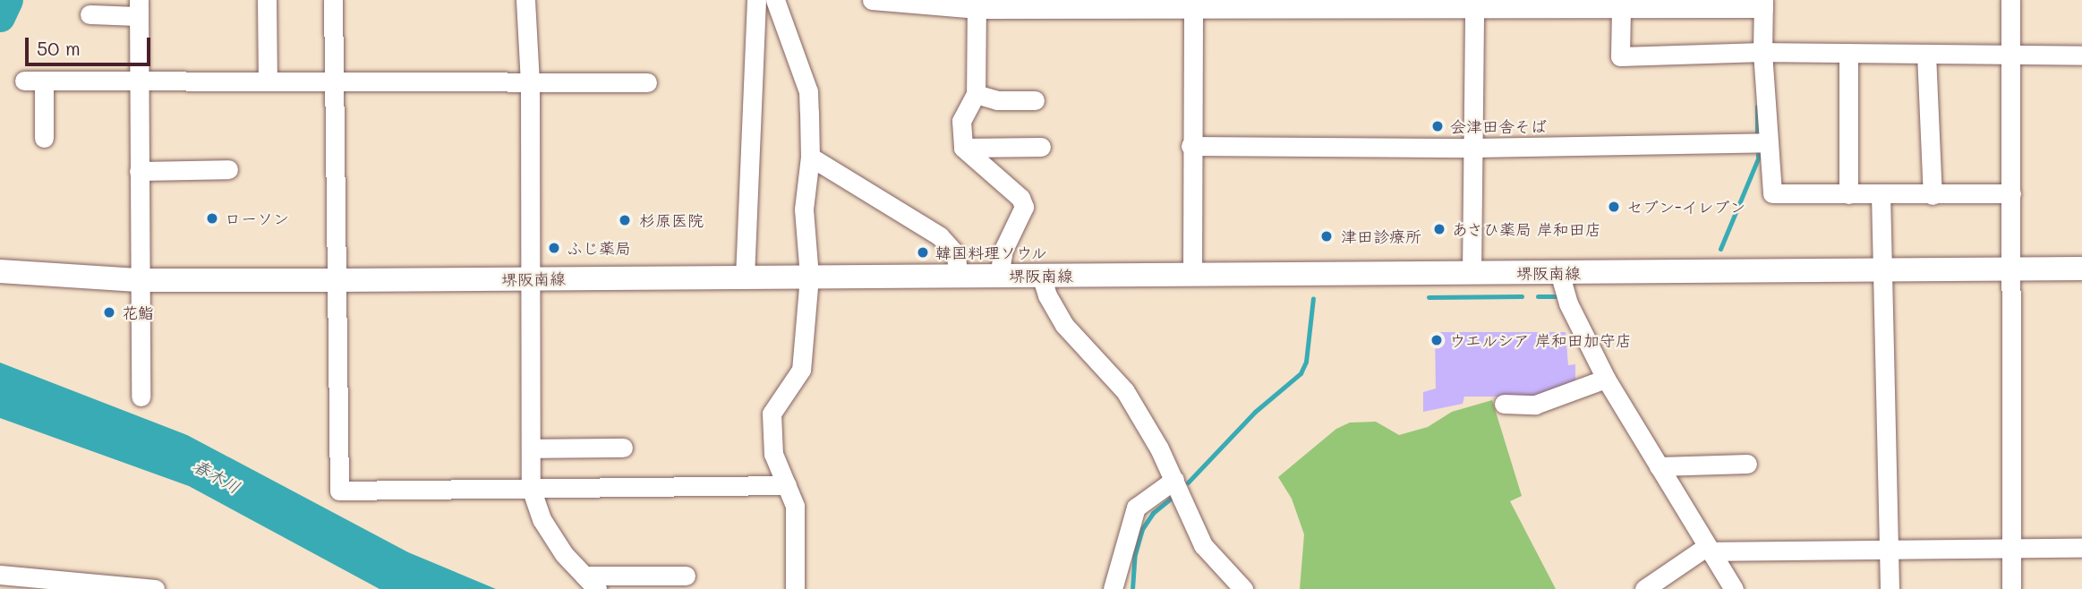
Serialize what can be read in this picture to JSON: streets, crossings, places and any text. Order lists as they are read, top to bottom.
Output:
{
  "streets": {
    "main road": ["堺阪南線"]
  },
  "water": ["春木川"],
  "places": [
    "会津田舎そば",
    "セブン-イレブン",
    "ローソン",
    "杉原医院",
    "あさひ薬局 岸和田店",
    "津田診療所",
    "ふじ薬局",
    "韓国料理ソウル",
    "花鮨",
    "ウエルシア 岸和田加守店"
  ],
  "scale_bar": "50 m"
}
